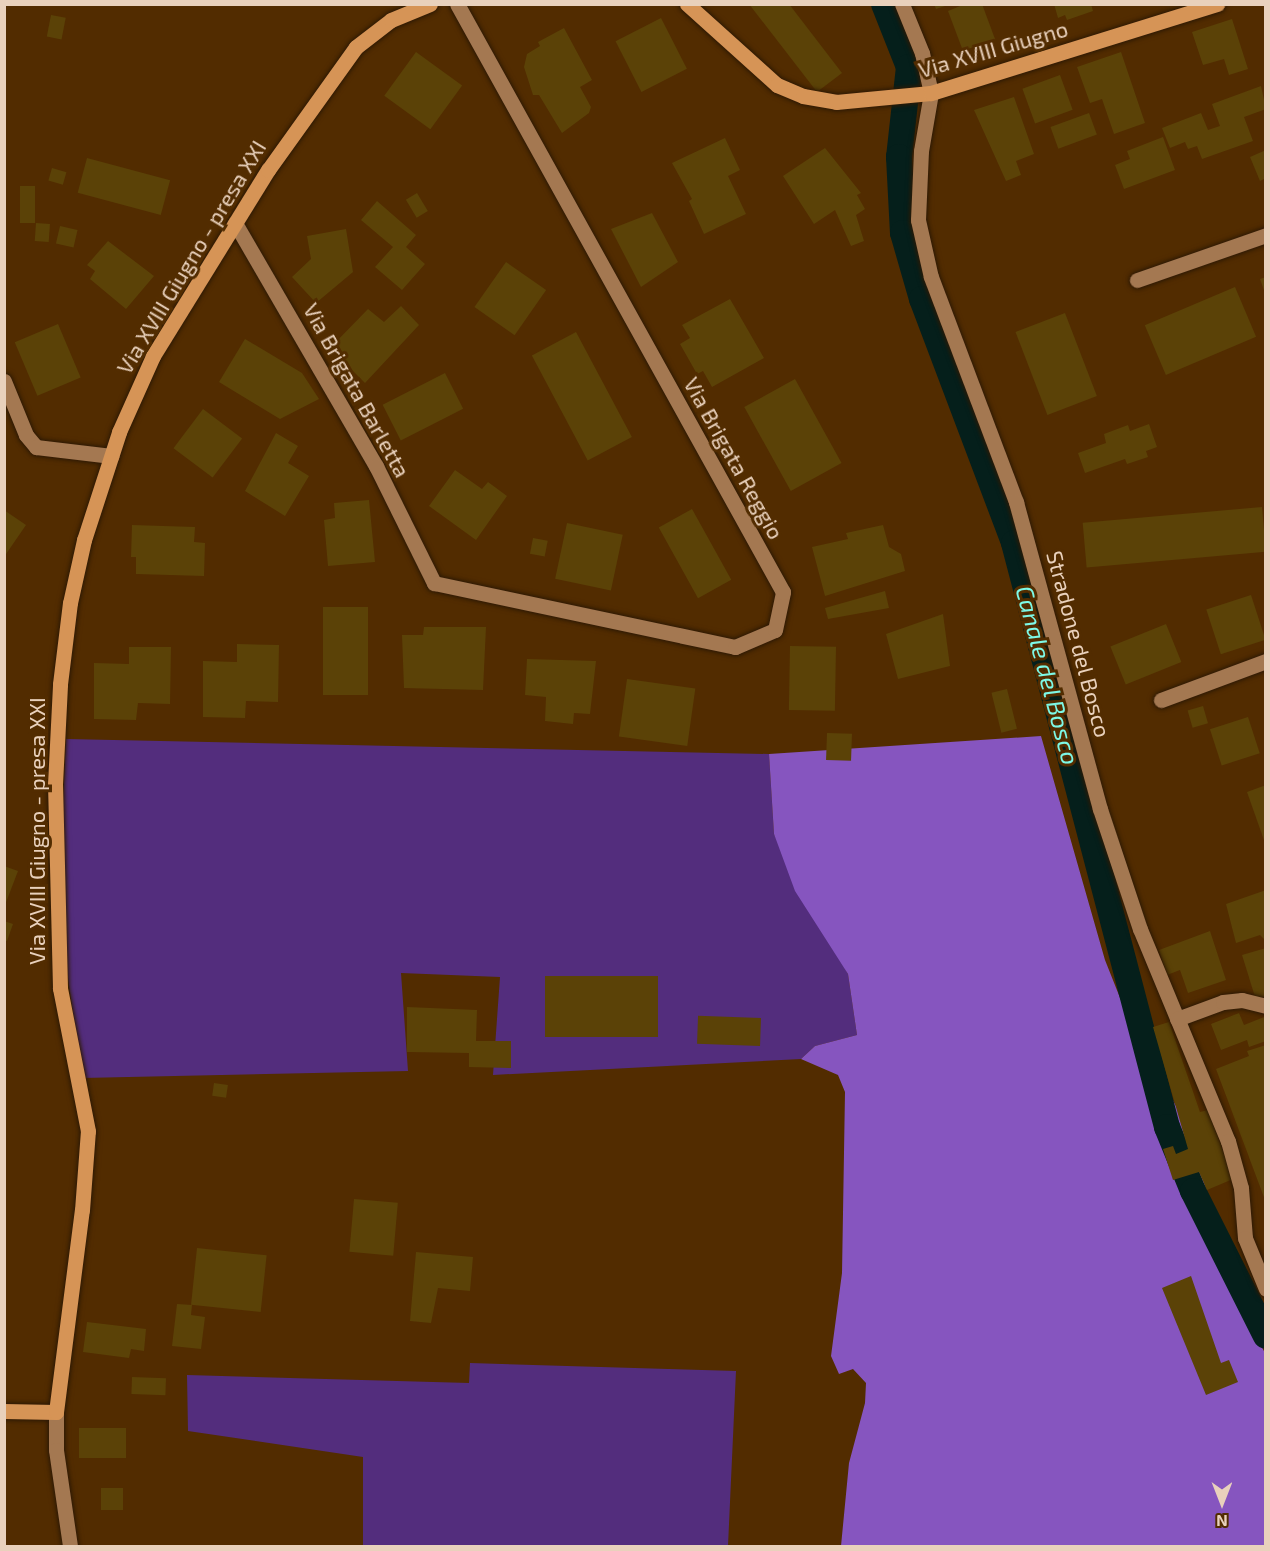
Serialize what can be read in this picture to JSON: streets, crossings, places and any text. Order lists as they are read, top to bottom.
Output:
{
  "streets": {
    "main road": ["Via XVIII Giugno", "Via XVIII Giugno - presa XXI"],
    "street": ["Via Brigata Barletta", "Via Brigata Reggio", "Stradone del Bosco"]
  },
  "crossings": [
    ["Via XVIII Giugno", "Stradone del Bosco"],
    ["Via XVIII Giugno - presa XXI", "Via Brigata Barletta"],
    ["Via Brigata Barletta", "Via Brigata Reggio"]
  ],
  "water": ["Canale del Bosco"],
  "north": "bottom"
}
